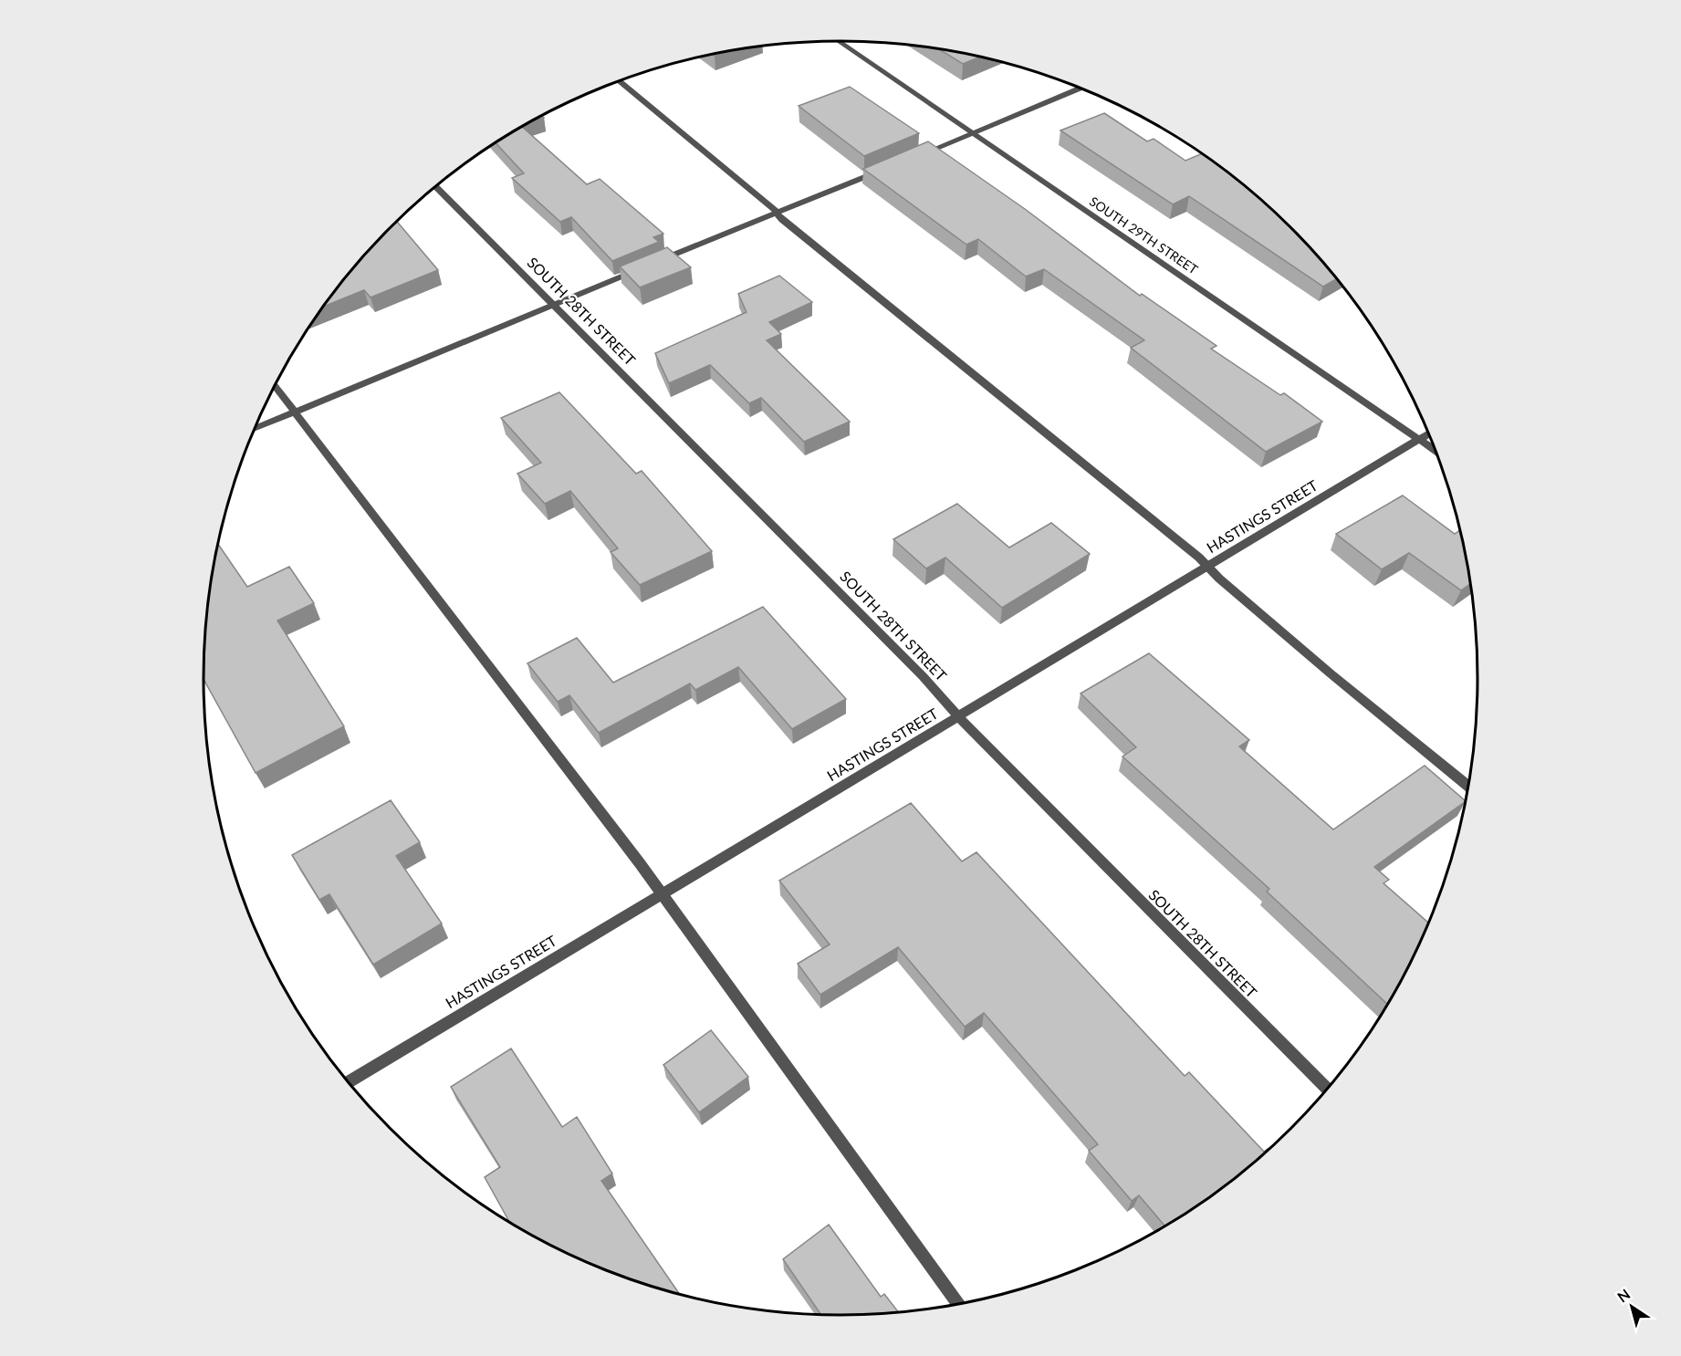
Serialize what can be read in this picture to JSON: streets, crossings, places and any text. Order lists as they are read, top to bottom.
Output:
{
  "streets": {
    "street": ["SOUTH 29TH STREET", "SOUTH 28TH STREET", "HASTINGS STREET"]
  },
  "crossings": [
    ["SOUTH 29TH STREET", "HASTINGS STREET"],
    ["SOUTH 28TH STREET", "HASTINGS STREET"]
  ],
  "north": "top left"
}
